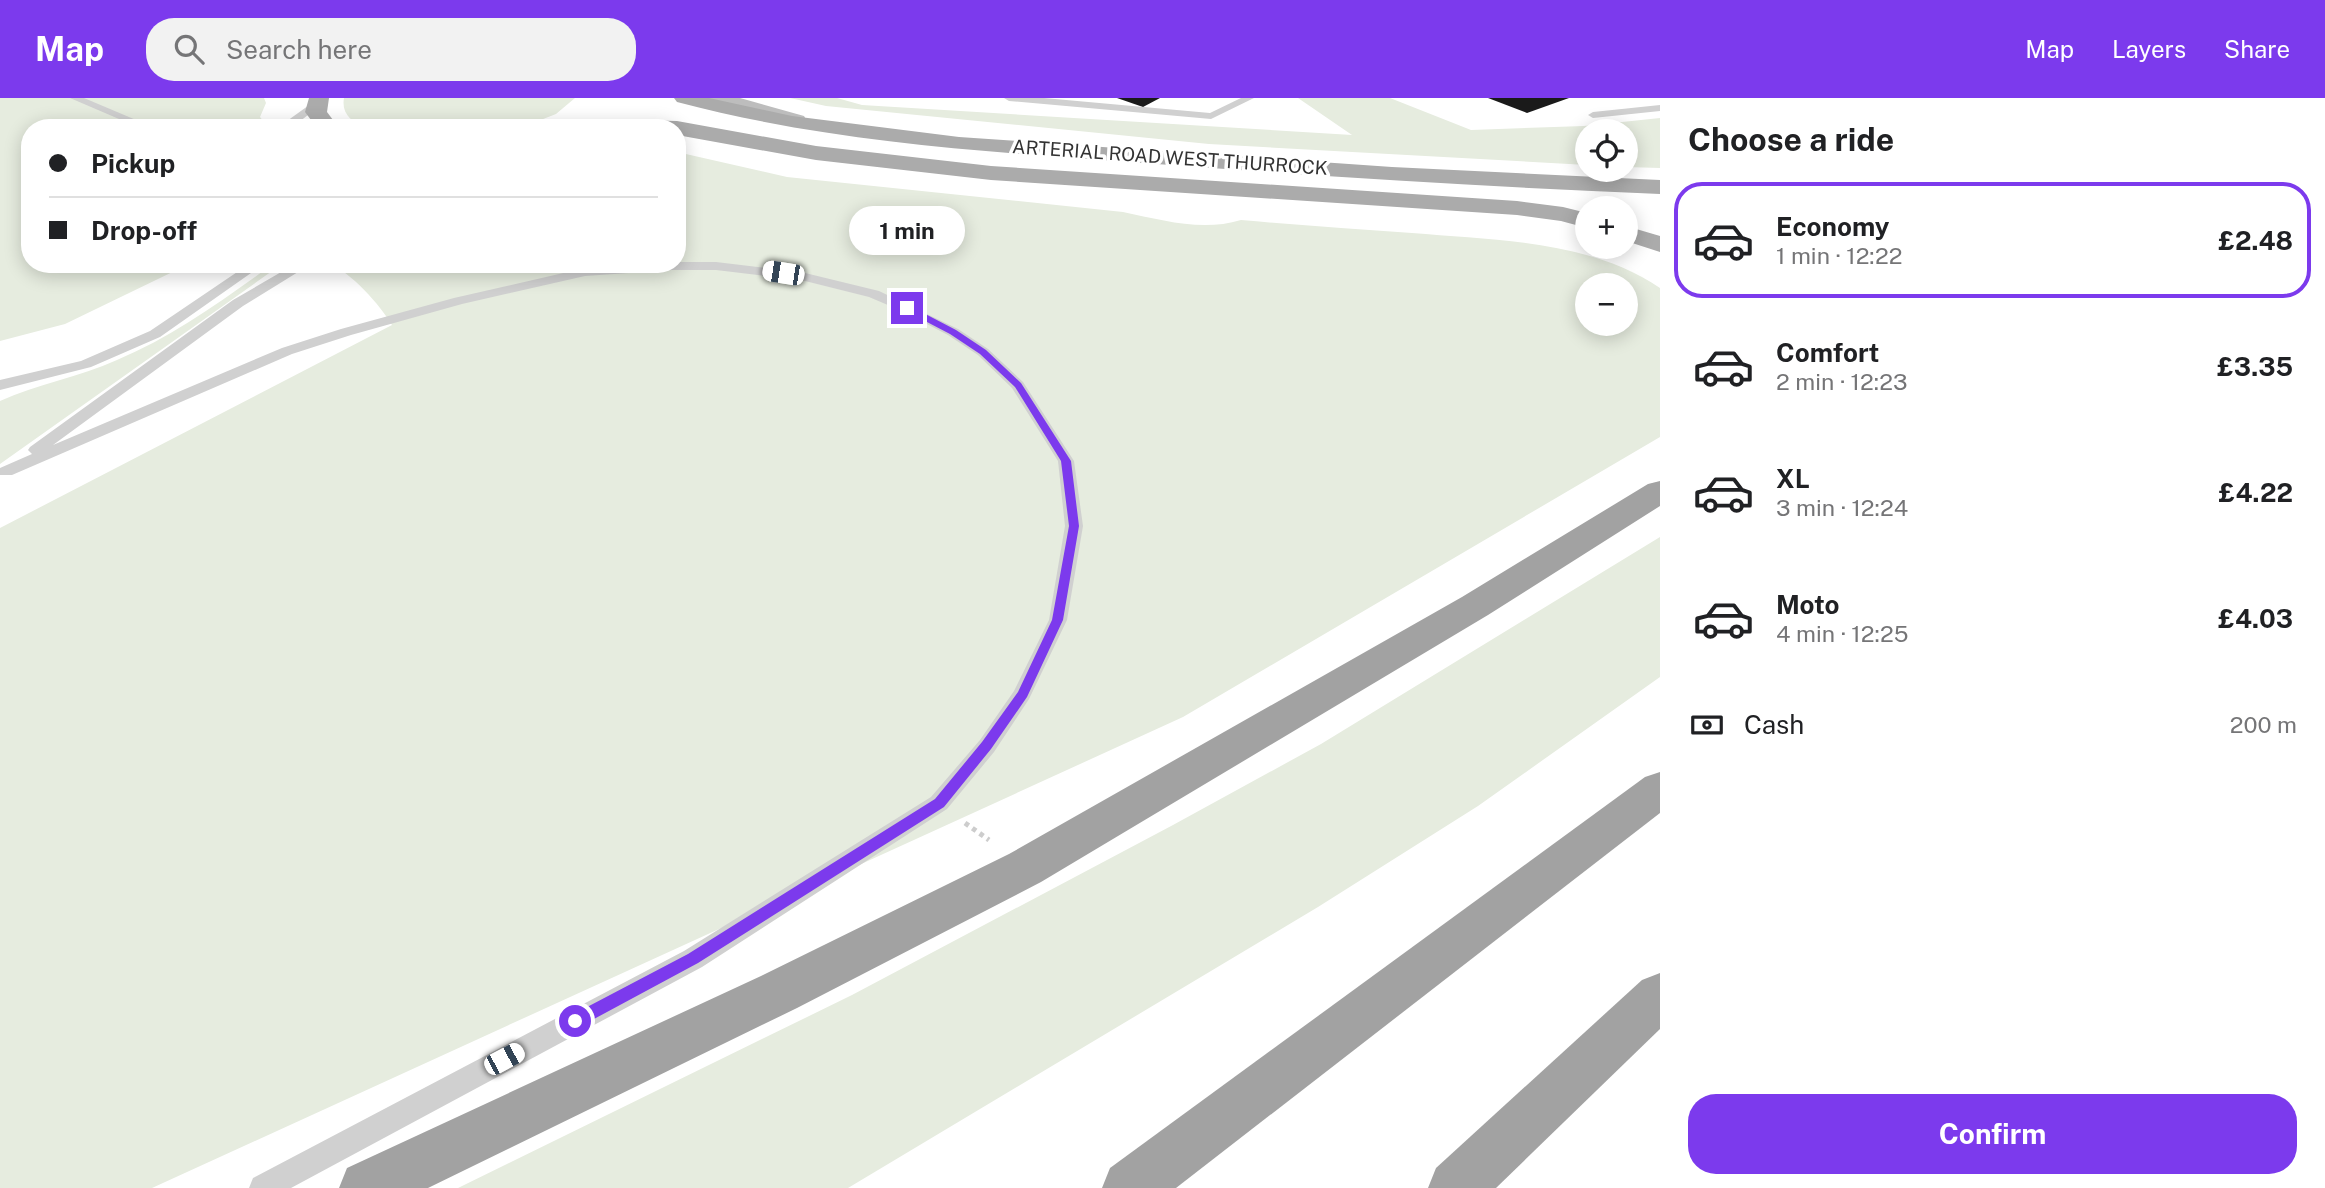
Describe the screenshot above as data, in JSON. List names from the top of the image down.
{
  "streets": {
    "main road": ["ARTERIAL ROAD WEST THURROCK"]
  },
  "page": {
    "header": "Map",
    "search": "Search here",
    "nav": ["Map", "Layers", "Share"],
    "heading": "Choose a ride",
    "map_buttons": ["+", "−"],
    "banner": ["Pickup", "Drop-off"],
    "list": [
      {
        "name": "Economy",
        "note": "1 min · 12:22",
        "value": "£2.48"
      },
      {
        "name": "Comfort",
        "note": "2 min · 12:23",
        "value": "£3.35"
      },
      {
        "name": "XL",
        "note": "3 min · 12:24",
        "value": "£4.22"
      },
      {
        "name": "Moto",
        "note": "4 min · 12:25",
        "value": "£4.03"
      }
    ],
    "bubble": "1 min",
    "pay": ["Cash", "200 m"],
    "buttons": "Confirm"
  }
}
